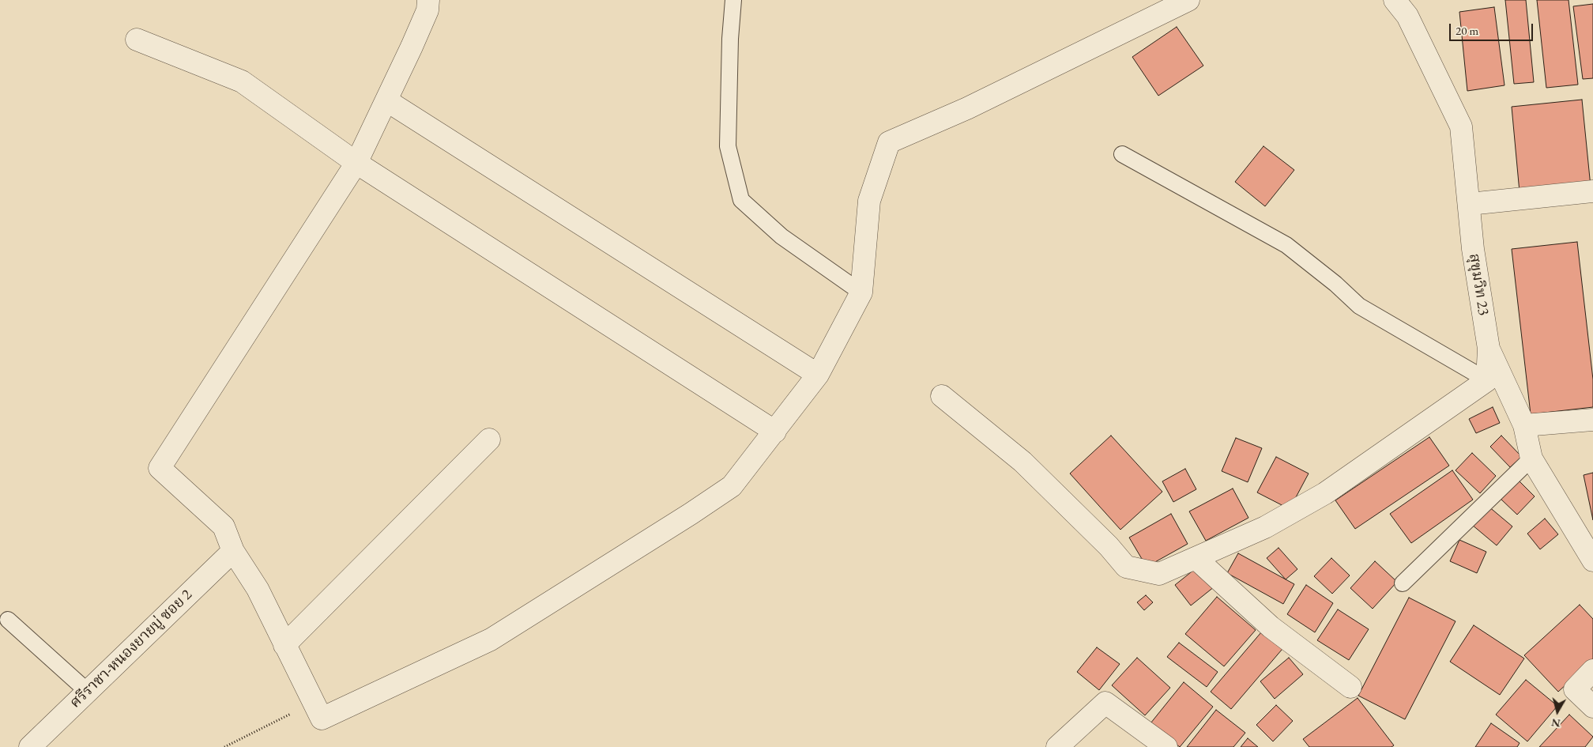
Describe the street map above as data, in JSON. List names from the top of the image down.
{
  "streets": {
    "street": ["สุขุมวิท 23", "ศรีราชา-หนองยายบู่ ซอย 2"]
  },
  "scale_bar": "20 m",
  "north": "bottom"
}
